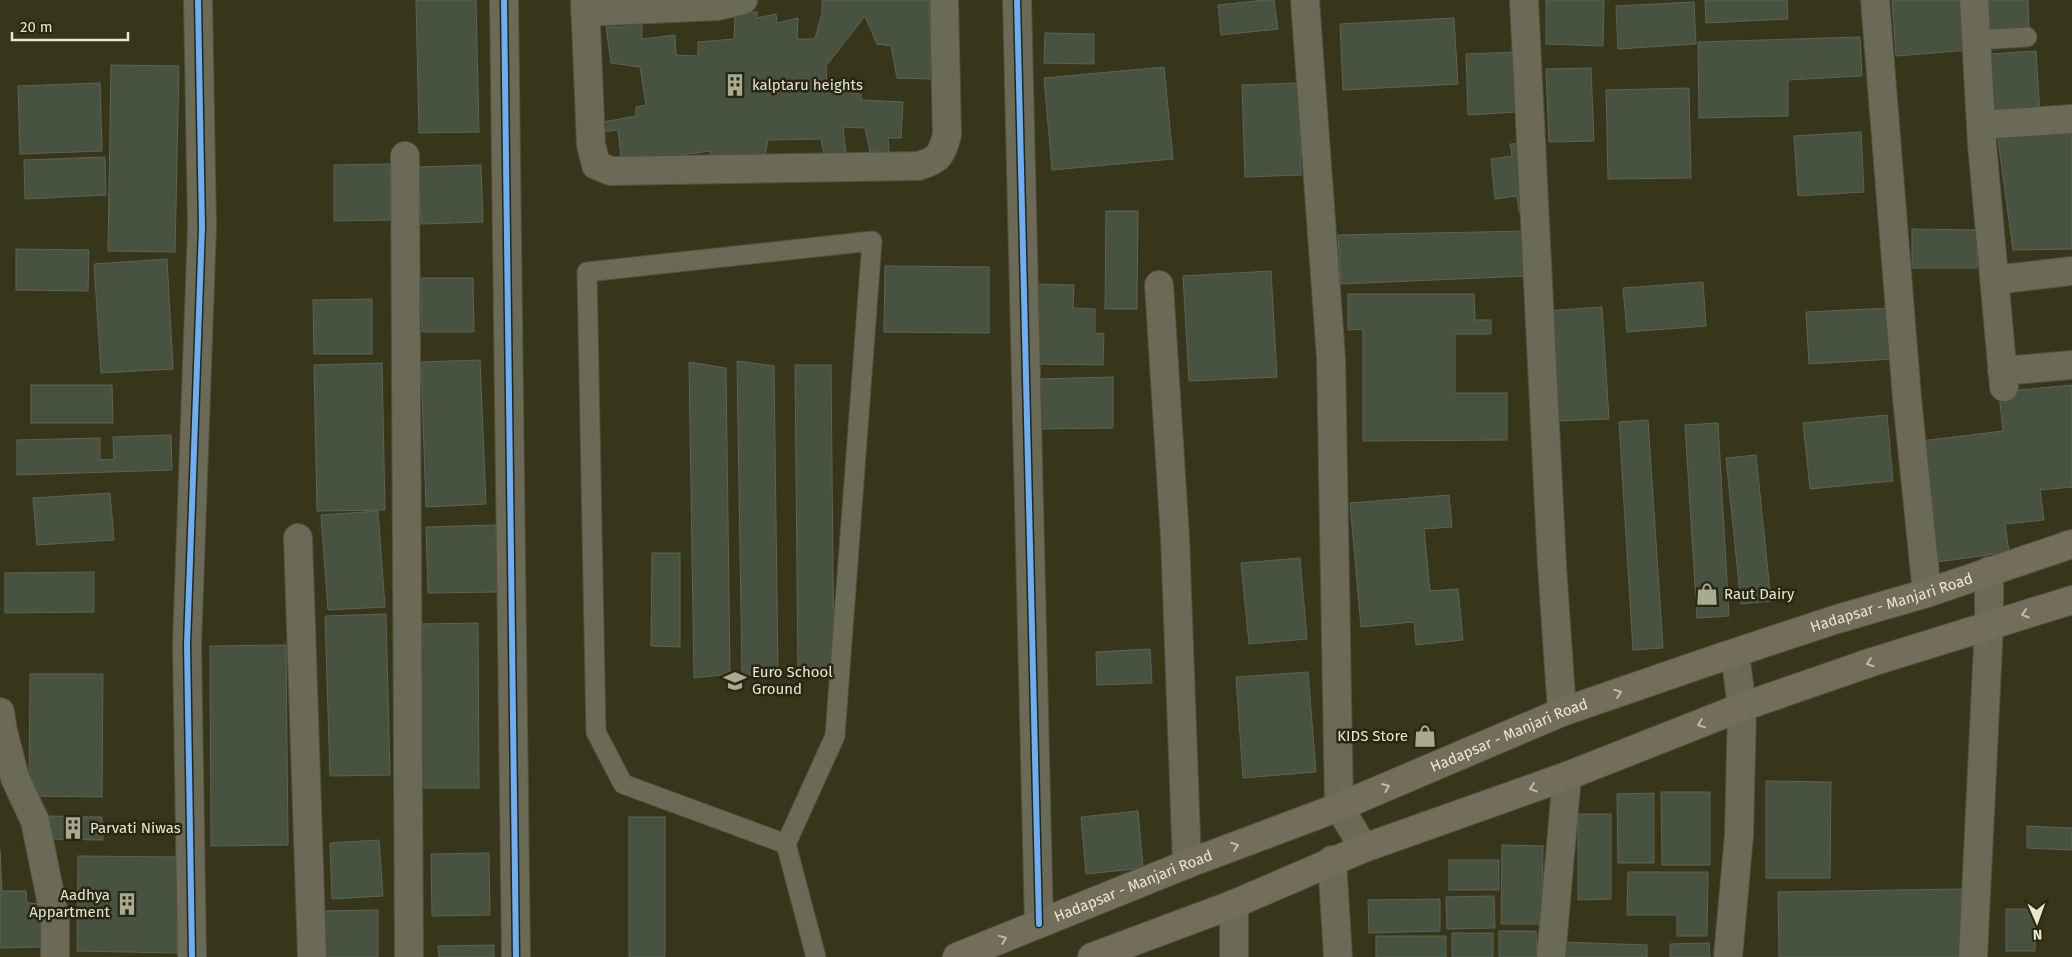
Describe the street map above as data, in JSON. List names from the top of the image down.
{
  "streets": {
    "main road": ["Hadapsar - Manjari Road"]
  },
  "places": {
    "building": ["kalptaru heights", "Parvati Niwas", "Aadhya Appartment"],
    "shop": ["Raut Dairy", "KIDS Store"],
    "school or university": ["Euro School Ground"]
  },
  "scale_bar": "20 m",
  "north": "bottom"
}
